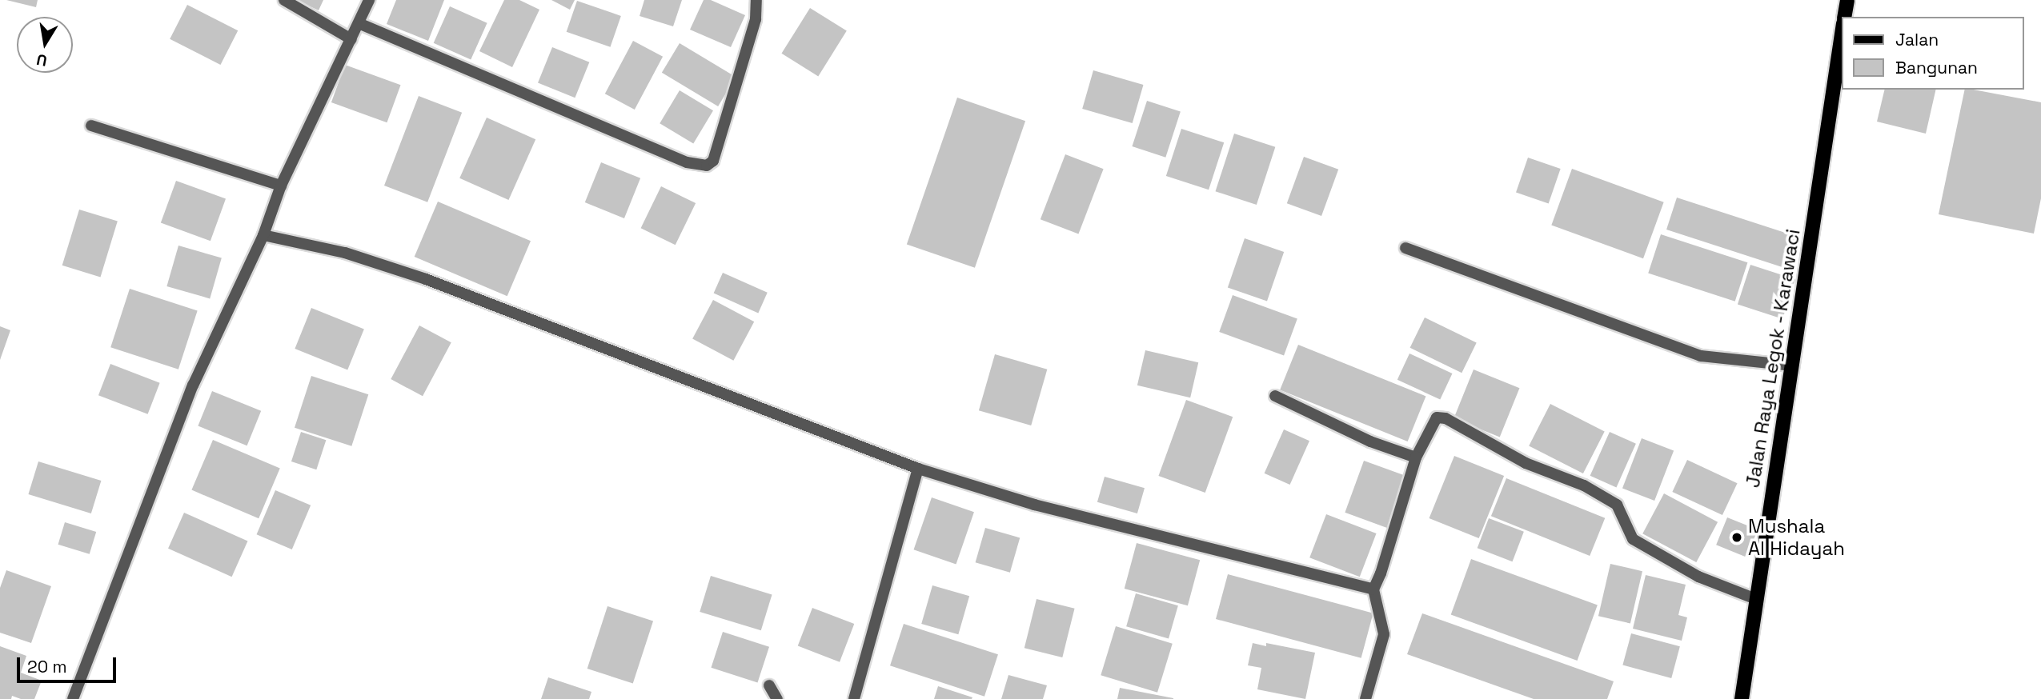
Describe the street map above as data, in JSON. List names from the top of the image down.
{
  "streets": {
    "main road": ["Jalan Raya Legok - Karawaci"]
  },
  "places": ["Mushala Al Hidayah"],
  "legend": ["Jalan", "Bangunan"],
  "scale_bar": "20 m",
  "north": "bottom"
}
